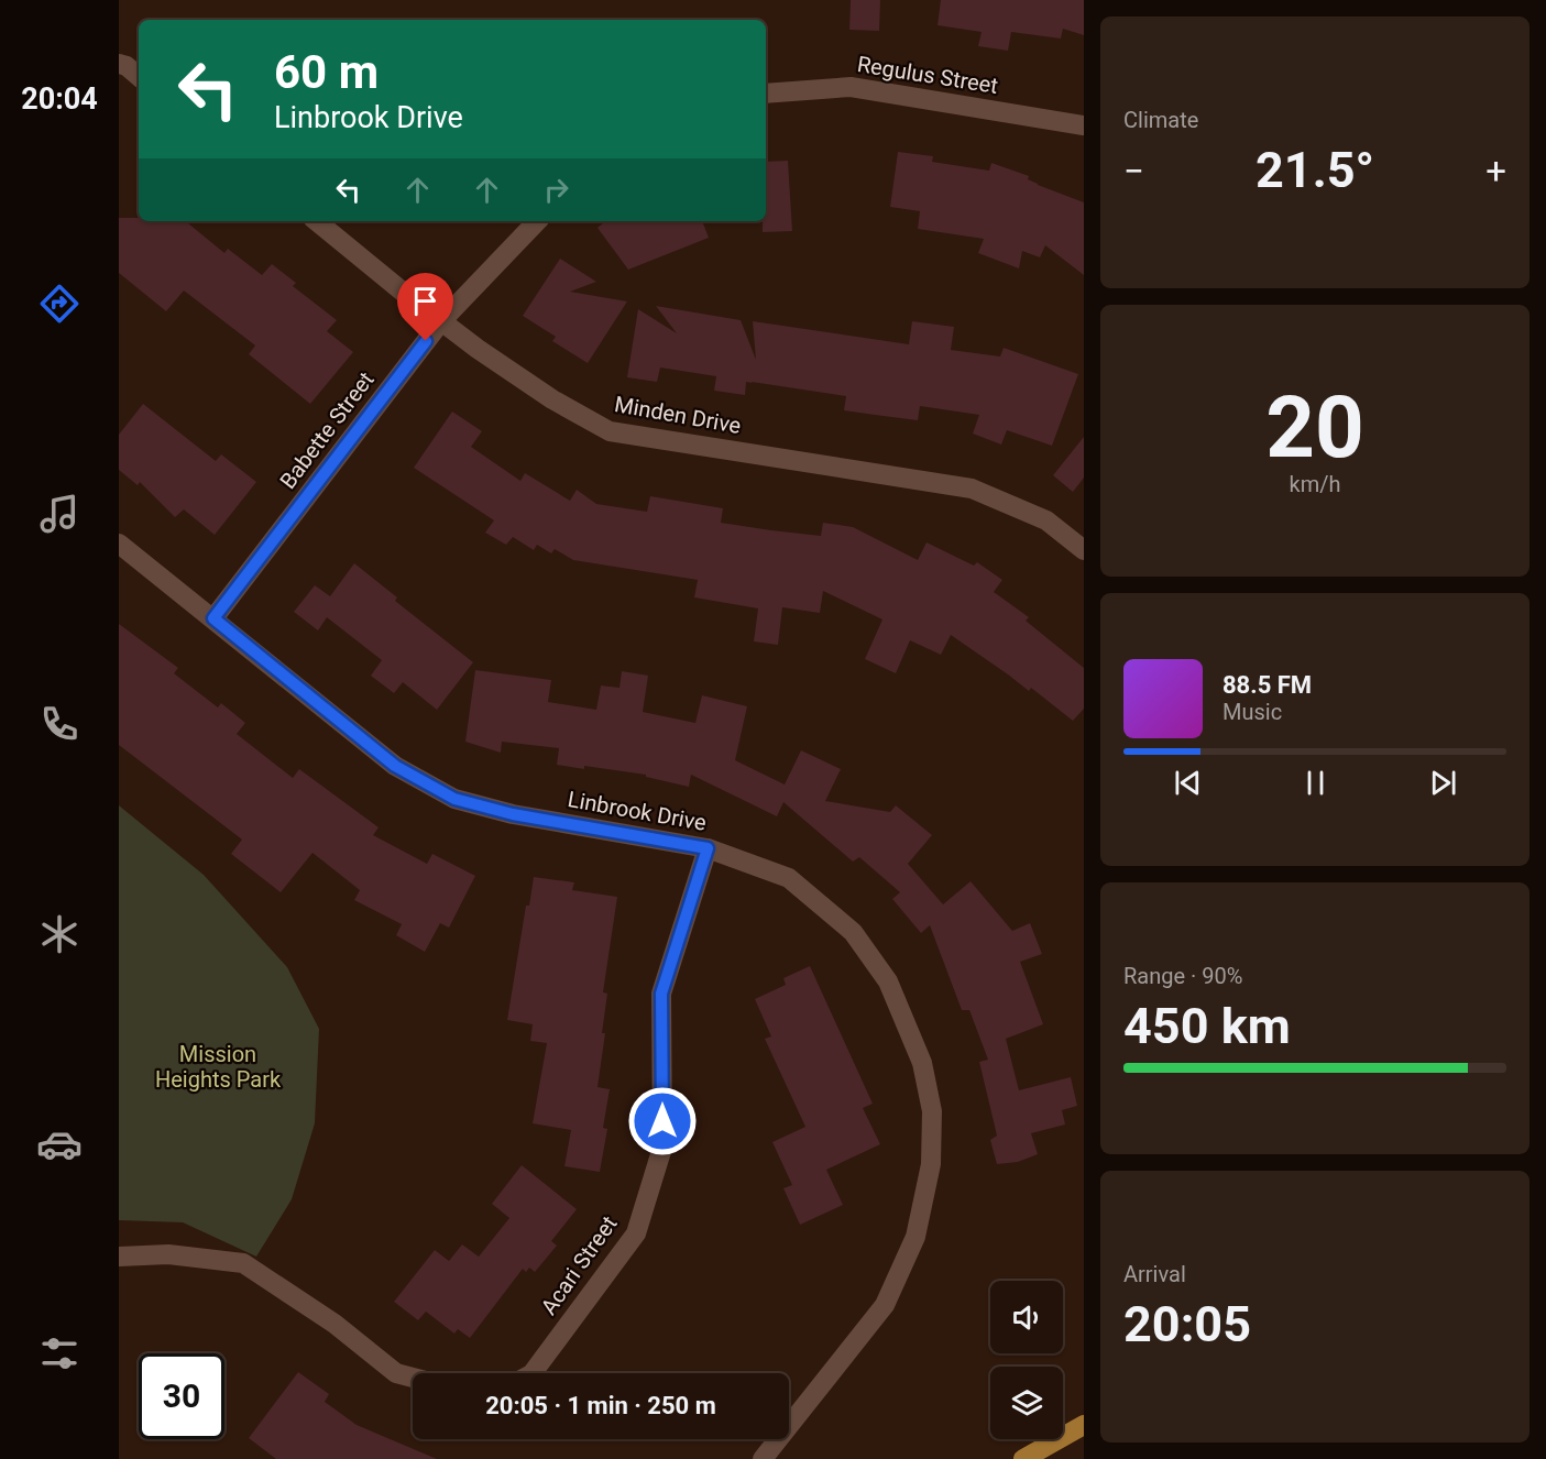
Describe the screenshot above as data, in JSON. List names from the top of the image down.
{
  "streets": {
    "street": [
      "Regulus Street",
      "Minden Drive",
      "Babette Street",
      "Linbrook Drive",
      "Acari Street"
    ]
  },
  "crossings": [
    ["Minden Drive", "Babette Street"],
    ["Babette Street", "Linbrook Drive"],
    ["Linbrook Drive", "Acari Street"]
  ],
  "parks": ["Mission Heights Park"],
  "page": {
    "tabs": "20:04",
    "tile": [
      "Climate",
      ["20", "km/h"],
      ["Range · 90%", "450 km"],
      ["Arrival", "20:05"]
    ],
    "turn": ["60 m", "Linbrook Drive"],
    "heat": ["−", "21.5°", "+"],
    "song": ["88.5 FM", "Music"],
    "limit": "30",
    "trip": "20:05 · 1 min · 250 m"
  }
}
